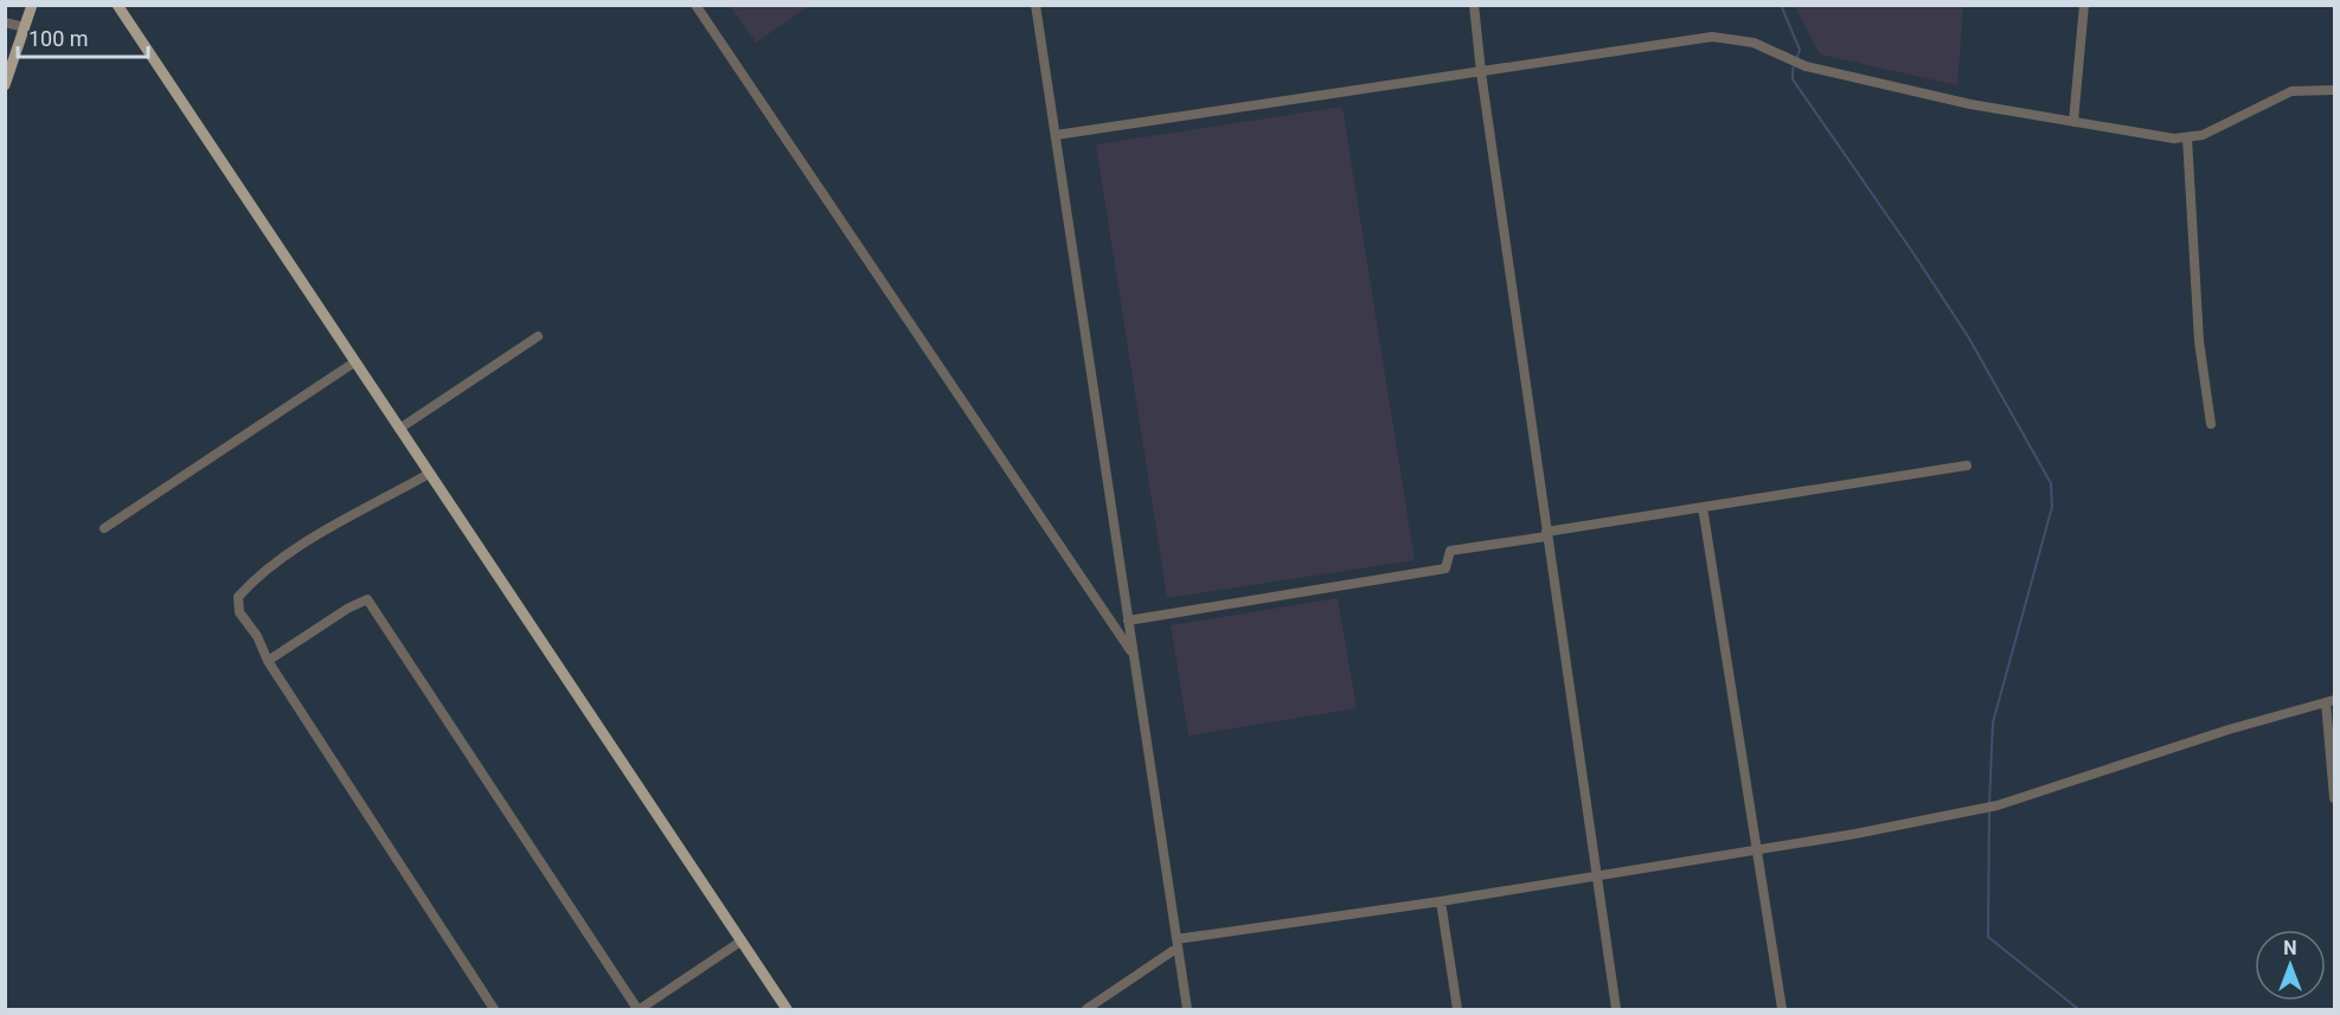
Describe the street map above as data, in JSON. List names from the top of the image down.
{
  "scale_bar": "100 m",
  "north": "top"
}
